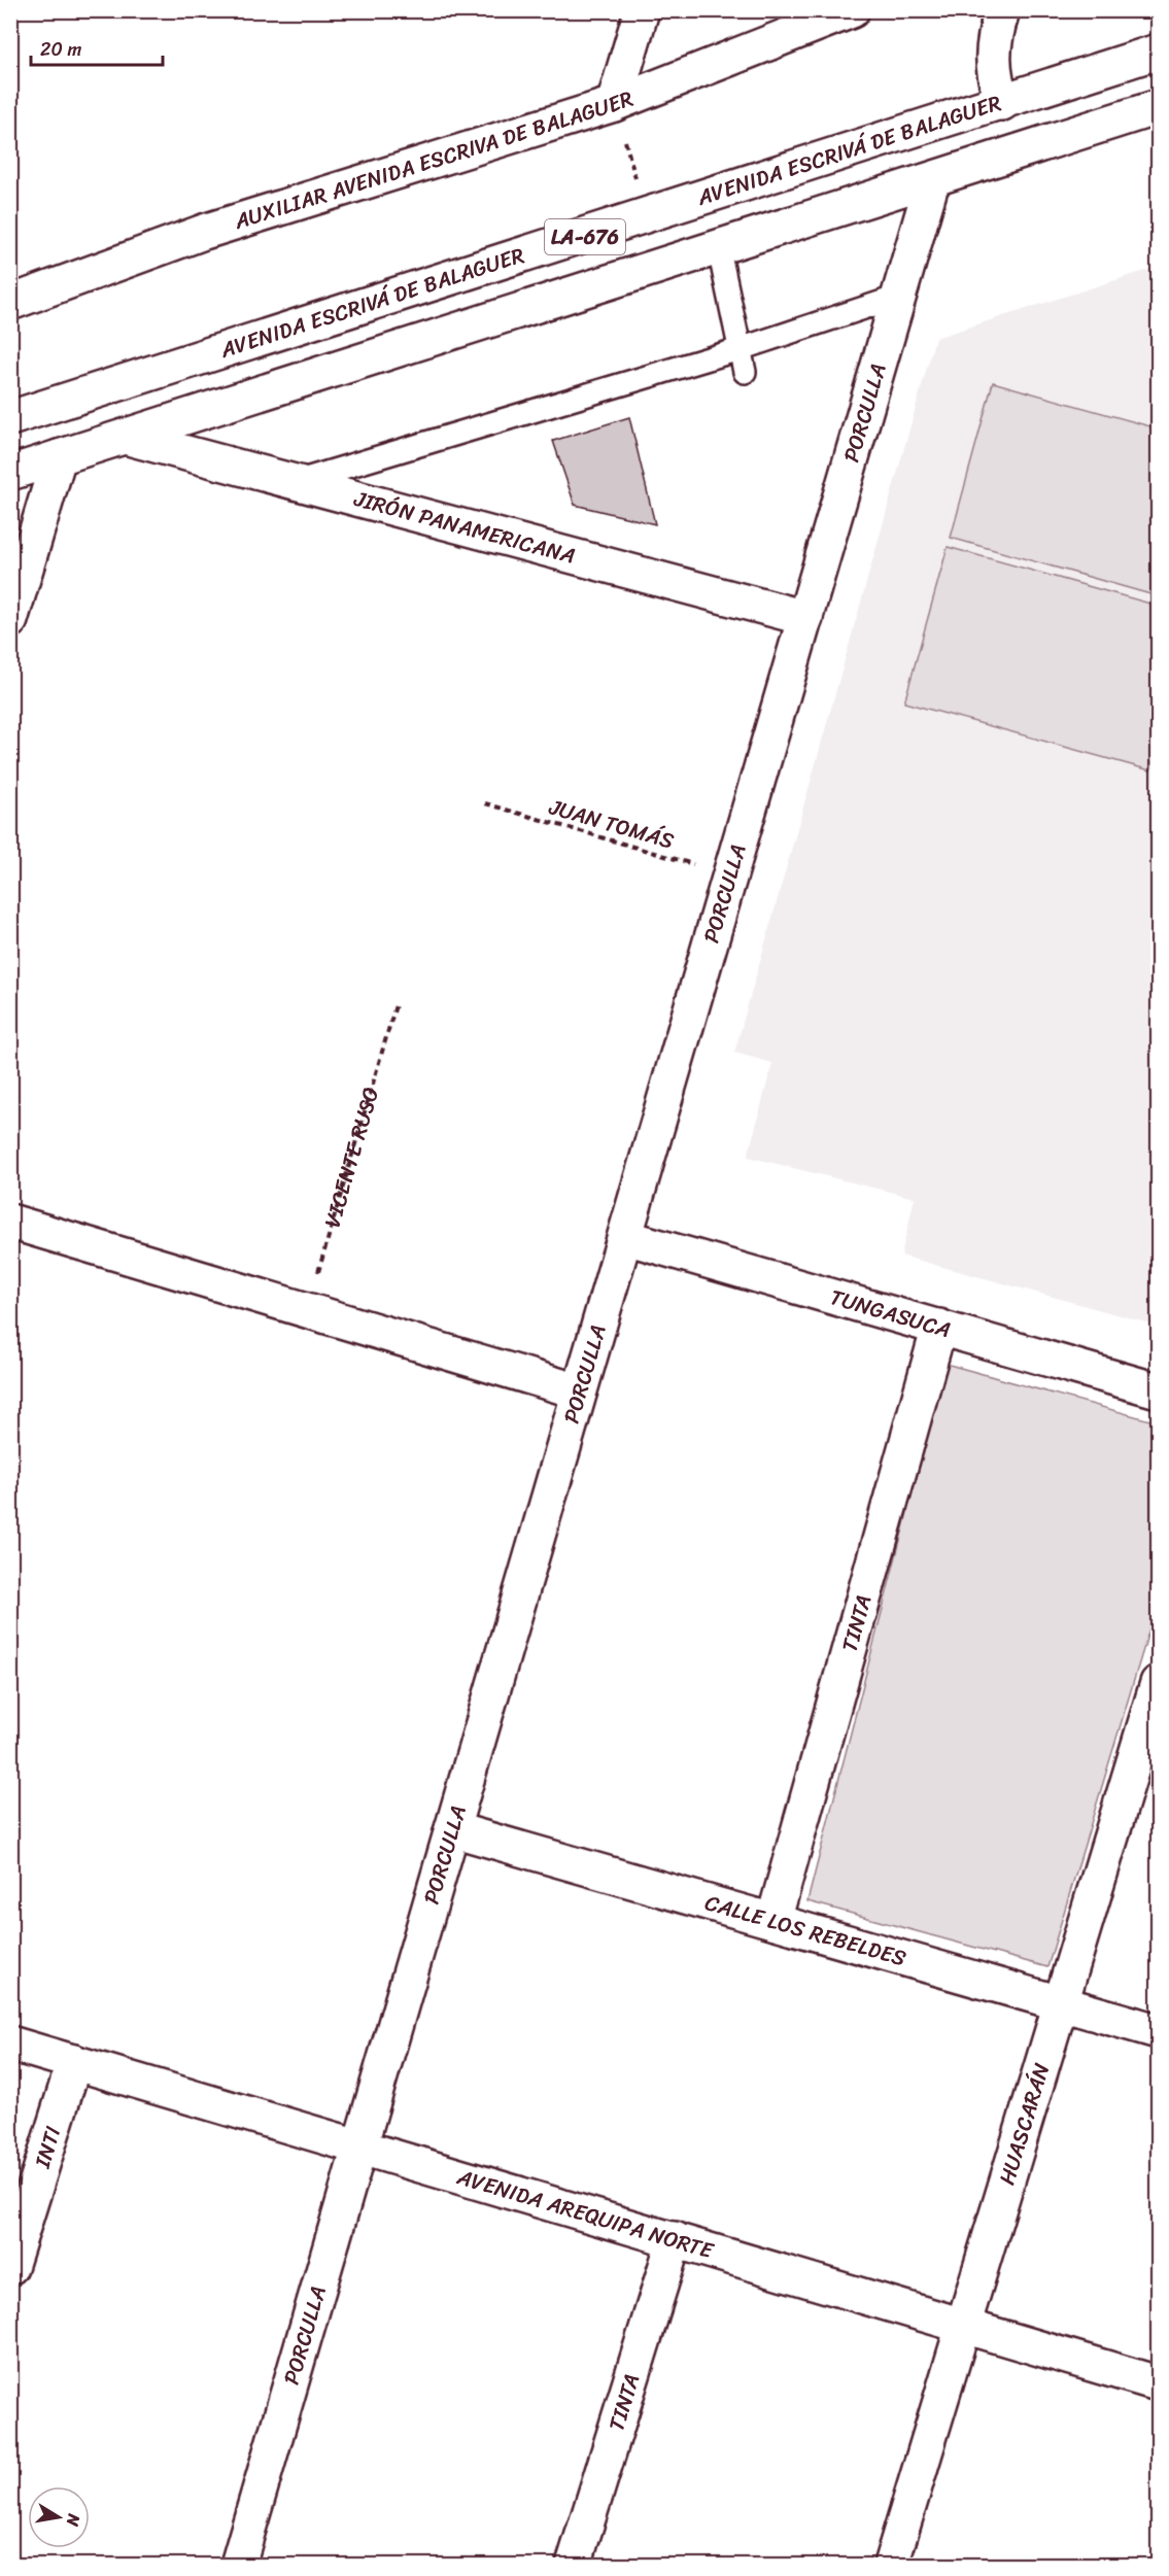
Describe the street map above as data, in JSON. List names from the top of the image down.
{
  "streets": {
    "street": [
      "AVENIDA ESCRIVÁ DE BALAGUER",
      "AUXILIAR AVENIDA ESCRIVA DE BALAGUER",
      "LA-676",
      "PORCULLA",
      "JIRÓN PANAMERICANA",
      "TUNGASUCA",
      "TINTA",
      "CALLE LOS REBELDES",
      "HUASCARÁN",
      "INTI",
      "AVENIDA AREQUIPA NORTE"
    ],
    "path": ["JUAN TOMÁS", "VICENTE RUSO"]
  },
  "crossings": [
    ["LA-676", "PORCULLA"],
    ["LA-676", "JIRÓN PANAMERICANA"],
    ["PORCULLA", "JIRÓN PANAMERICANA"],
    ["PORCULLA", "JUAN TOMÁS"],
    ["PORCULLA", "TUNGASUCA"],
    ["PORCULLA", "CALLE LOS REBELDES"],
    ["PORCULLA", "AVENIDA AREQUIPA NORTE"],
    ["TUNGASUCA", "TINTA"],
    ["TINTA", "CALLE LOS REBELDES"],
    ["TINTA", "AVENIDA AREQUIPA NORTE"],
    ["CALLE LOS REBELDES", "HUASCARÁN"],
    ["HUASCARÁN", "AVENIDA AREQUIPA NORTE"],
    ["INTI", "AVENIDA AREQUIPA NORTE"]
  ],
  "scale_bar": "20 m",
  "north": "right"
}
